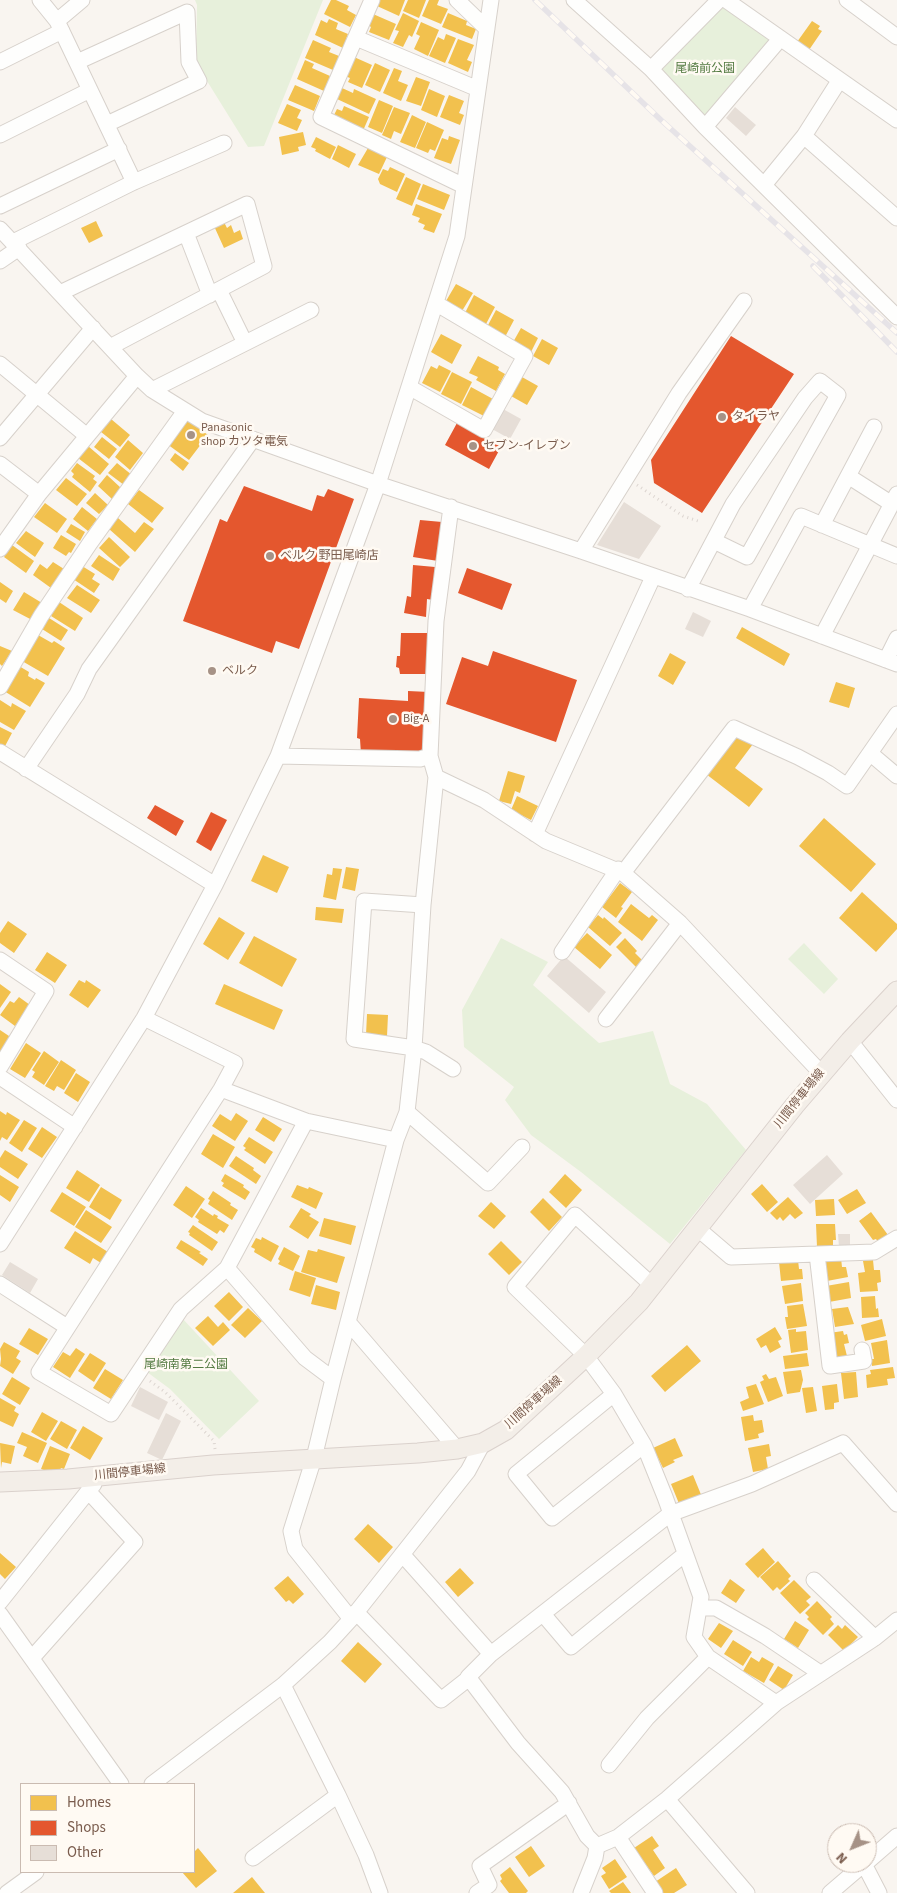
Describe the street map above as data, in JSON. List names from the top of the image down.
{
  "streets": {
    "main road": ["川間停車場線"]
  },
  "parks": ["尾崎前公園", "尾崎南第二公園"],
  "places": [
    "タイラヤ",
    "Panasonic shop カツタ電気",
    "セブン-イレブン",
    "ベルク 野田尾崎店",
    "ベルク",
    "Big-A"
  ],
  "legend": ["Homes", "Shops", "Other"],
  "north": "bottom left"
}
